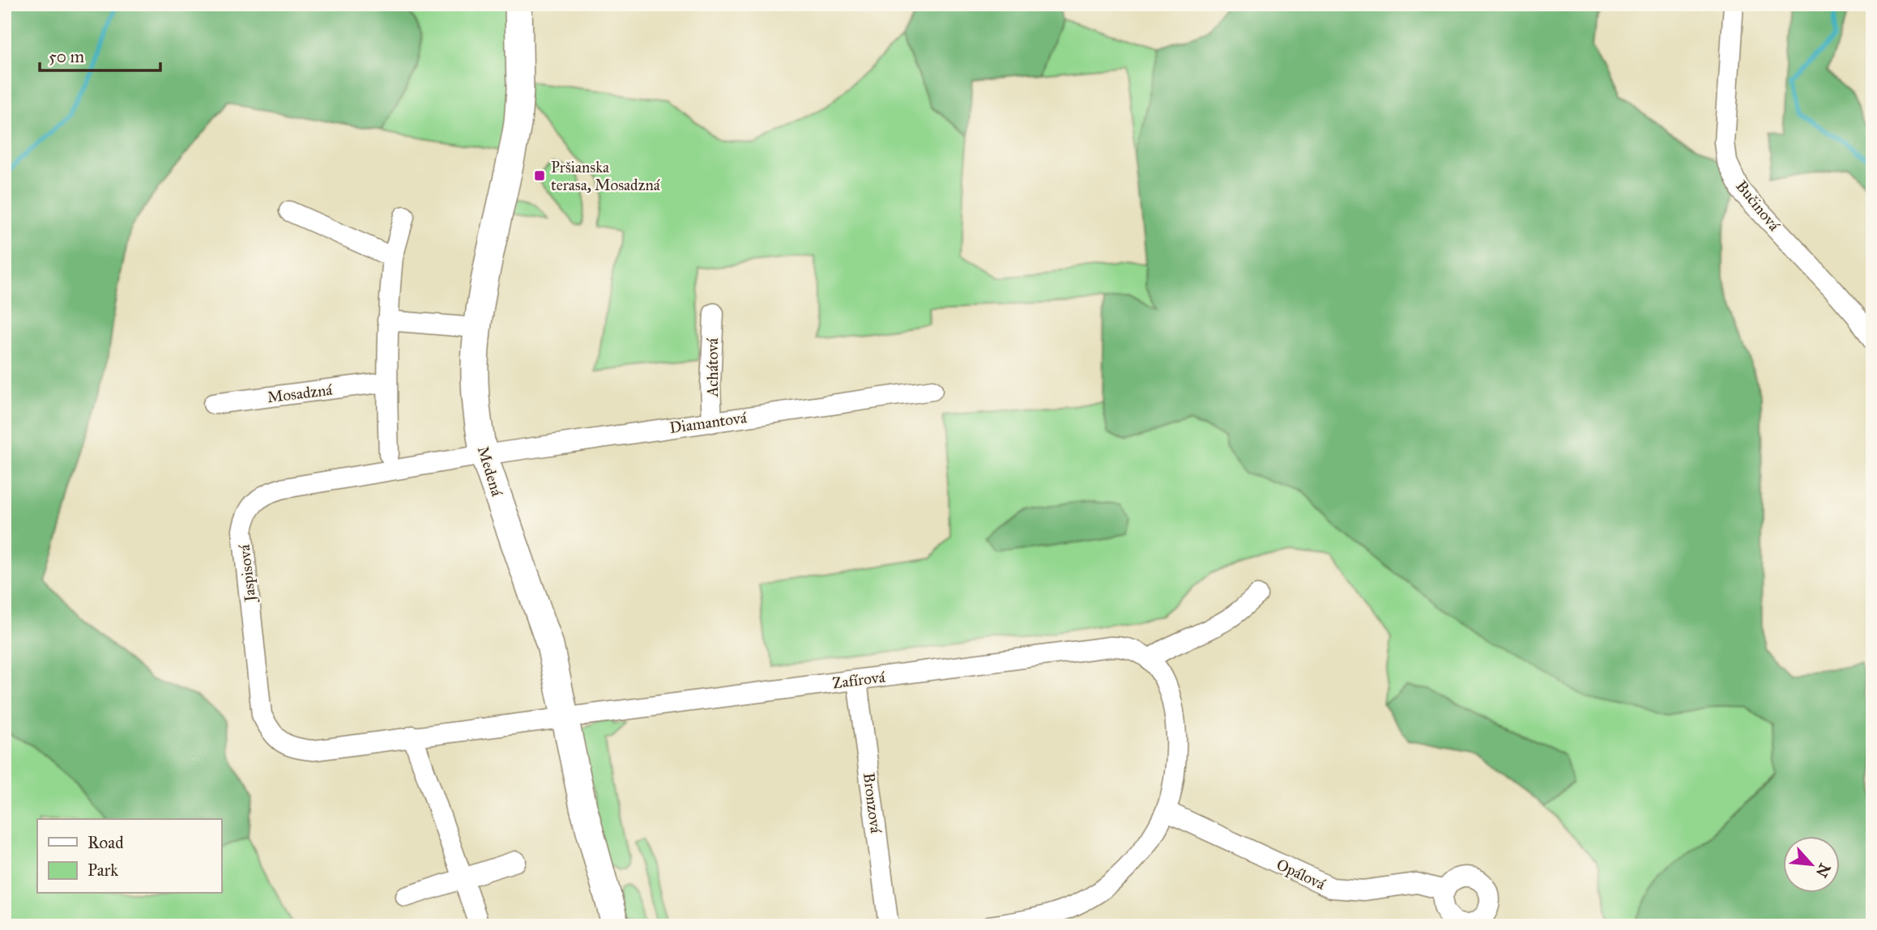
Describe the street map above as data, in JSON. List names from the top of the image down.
{
  "streets": {
    "street": [
      "Bučinová",
      "Achátová",
      "Mosadzná",
      "Diamantová",
      "Medená",
      "Jaspisová",
      "Zafírová",
      "Bronzová",
      "Opálová"
    ]
  },
  "crossings": [
    ["Achátová", "Diamantová"],
    ["Diamantová", "Medená"],
    ["Diamantová", "Jaspisová"],
    ["Medená", "Jaspisová"],
    ["Medená", "Zafírová"],
    ["Jaspisová", "Zafírová"],
    ["Zafírová", "Bronzová"],
    ["Zafírová", "Opálová"]
  ],
  "places": {
    "transit": ["Pršianska terasa, Mosadzná"]
  },
  "legend": ["Road", "Park"],
  "scale_bar": "50 m",
  "north": "bottom right"
}
